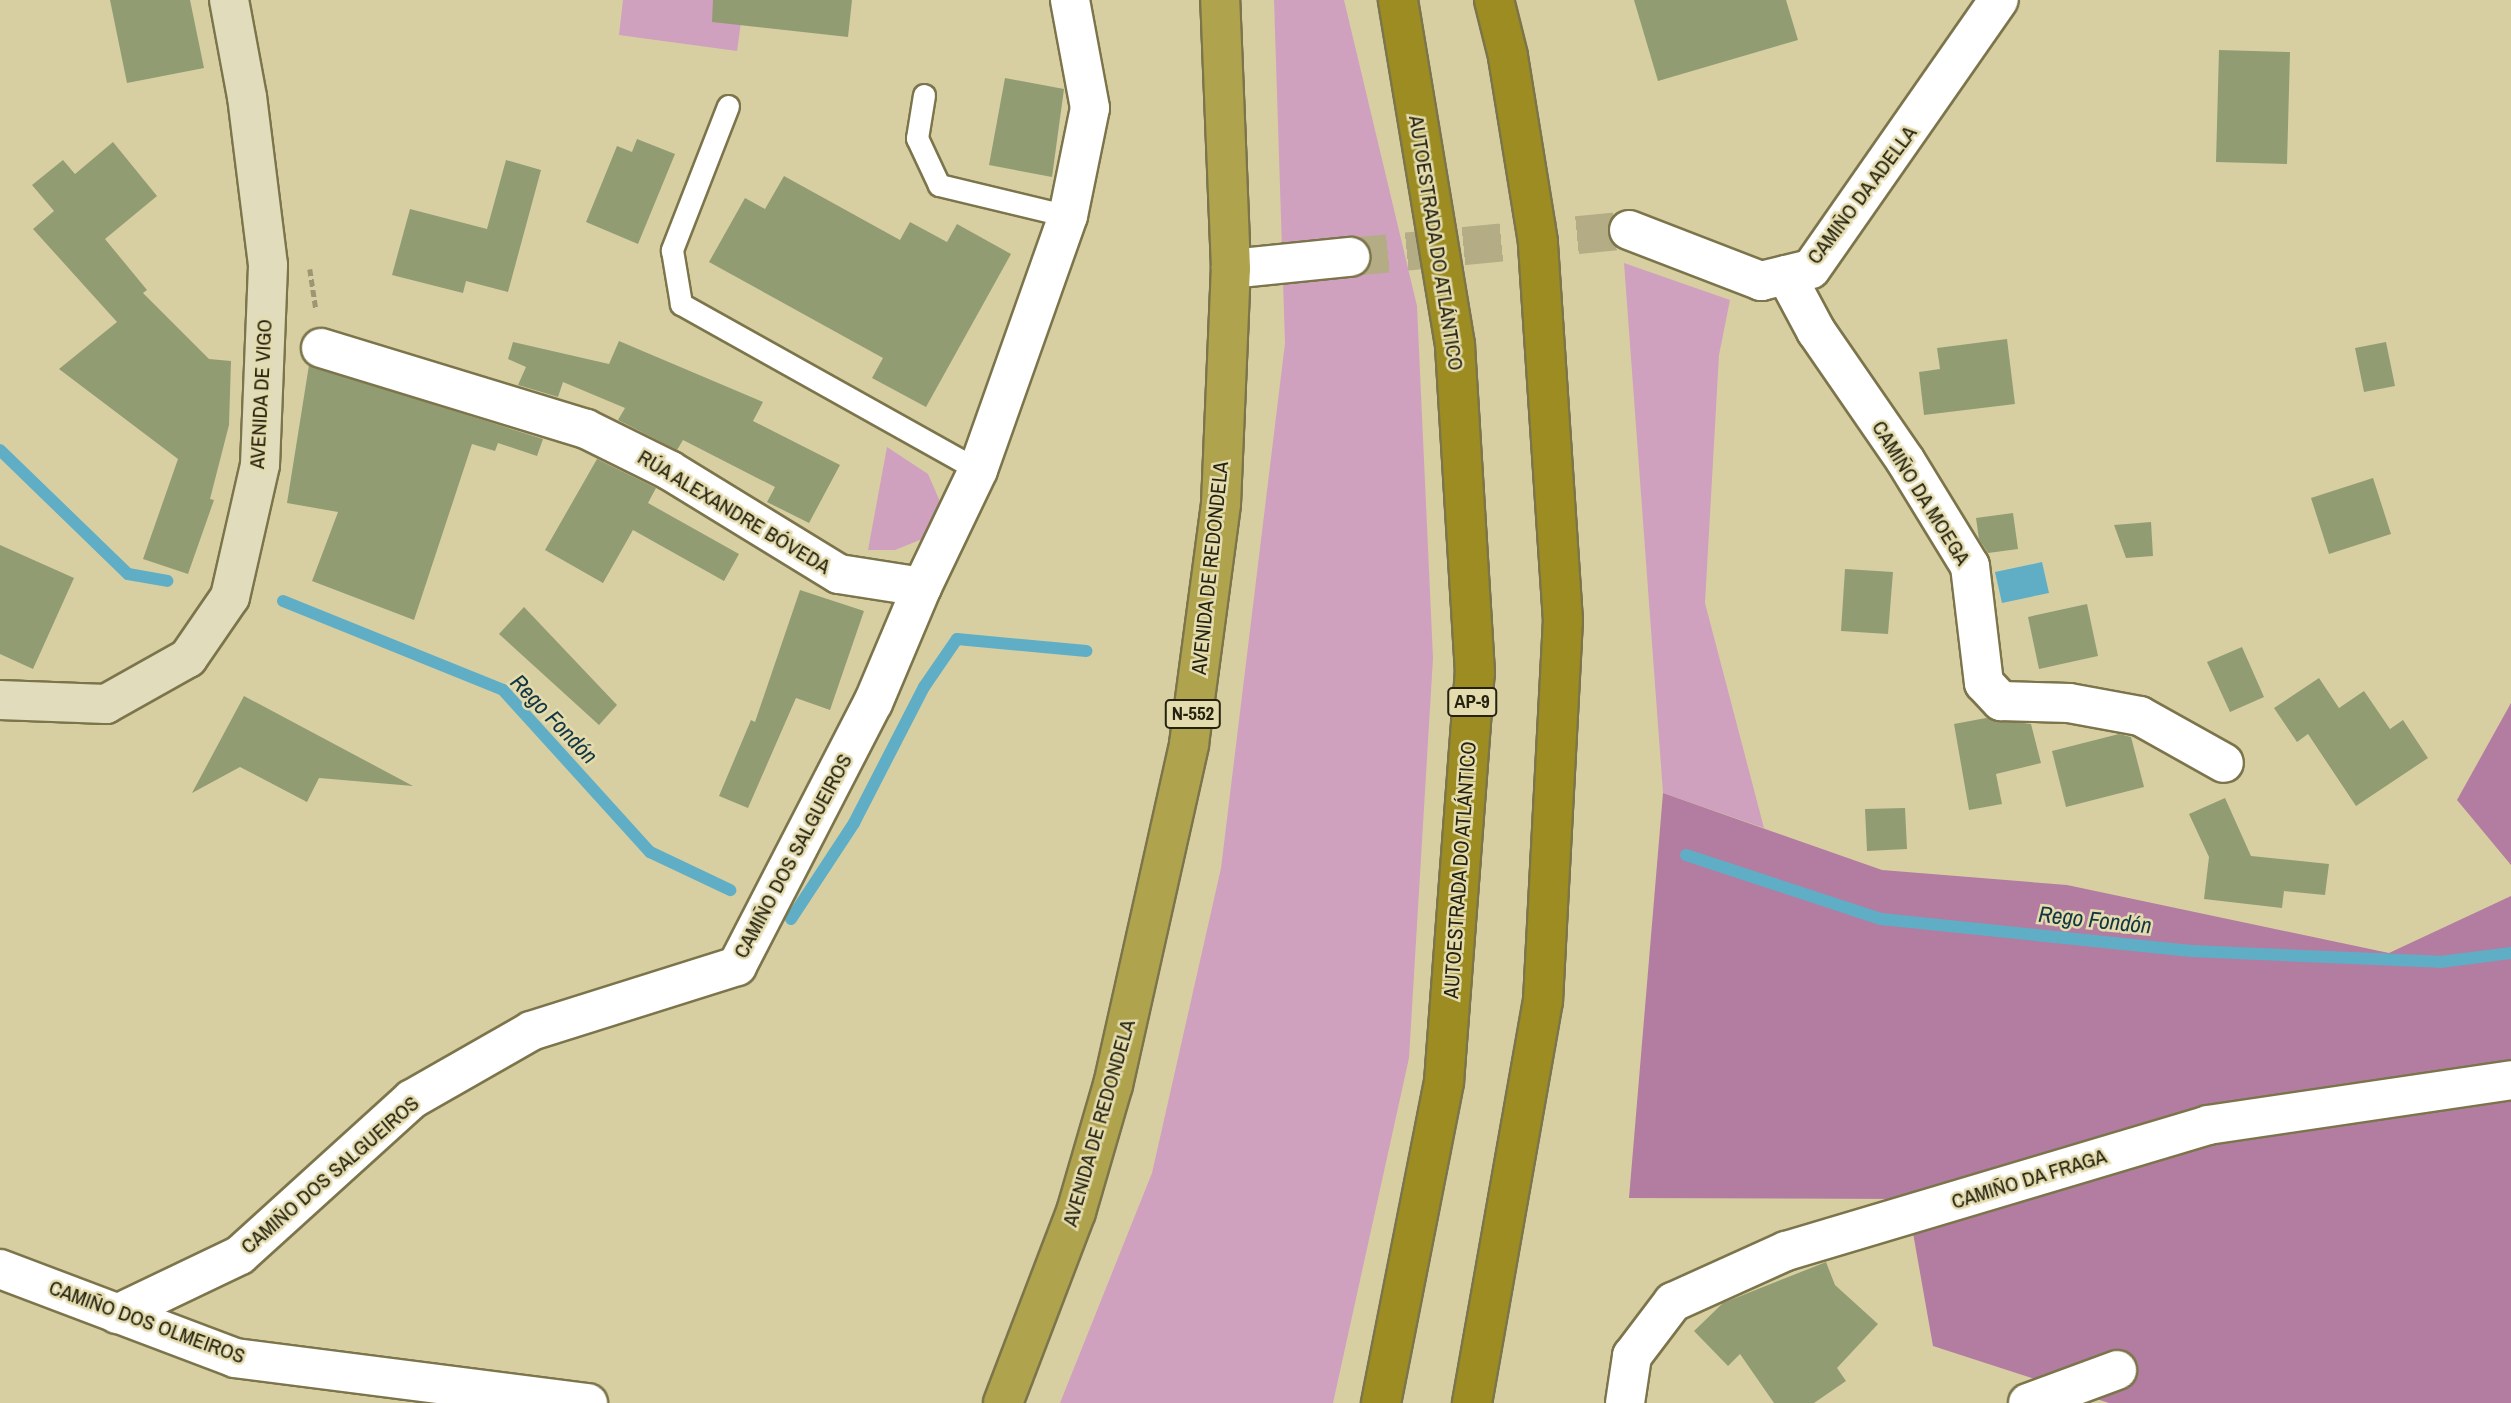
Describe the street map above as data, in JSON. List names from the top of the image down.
{
  "streets": {
    "highway": [
      "AUTOESTRADA DO ATLÁNTICO",
      "AVENIDA DE REDONDELA",
      "AP-9",
      "N-552"
    ],
    "main road": ["AVENIDA DE VIGO"],
    "street": [
      "CAMIÑO DA ADELLA",
      "CAMIÑO DA MOEGA",
      "RÚA ALEXANDRE BÓVEDA",
      "CAMIÑO DOS SALGUEIROS",
      "CAMIÑO DA FRAGA",
      "CAMIÑO DOS OLMEIROS"
    ]
  },
  "crossings": [
    ["CAMIÑO DA ADELLA", "CAMIÑO DA MOEGA"],
    ["RÚA ALEXANDRE BÓVEDA", "CAMIÑO DOS SALGUEIROS"],
    ["CAMIÑO DOS SALGUEIROS", "CAMIÑO DOS OLMEIROS"]
  ],
  "water": ["Rego Fondón"]
}
